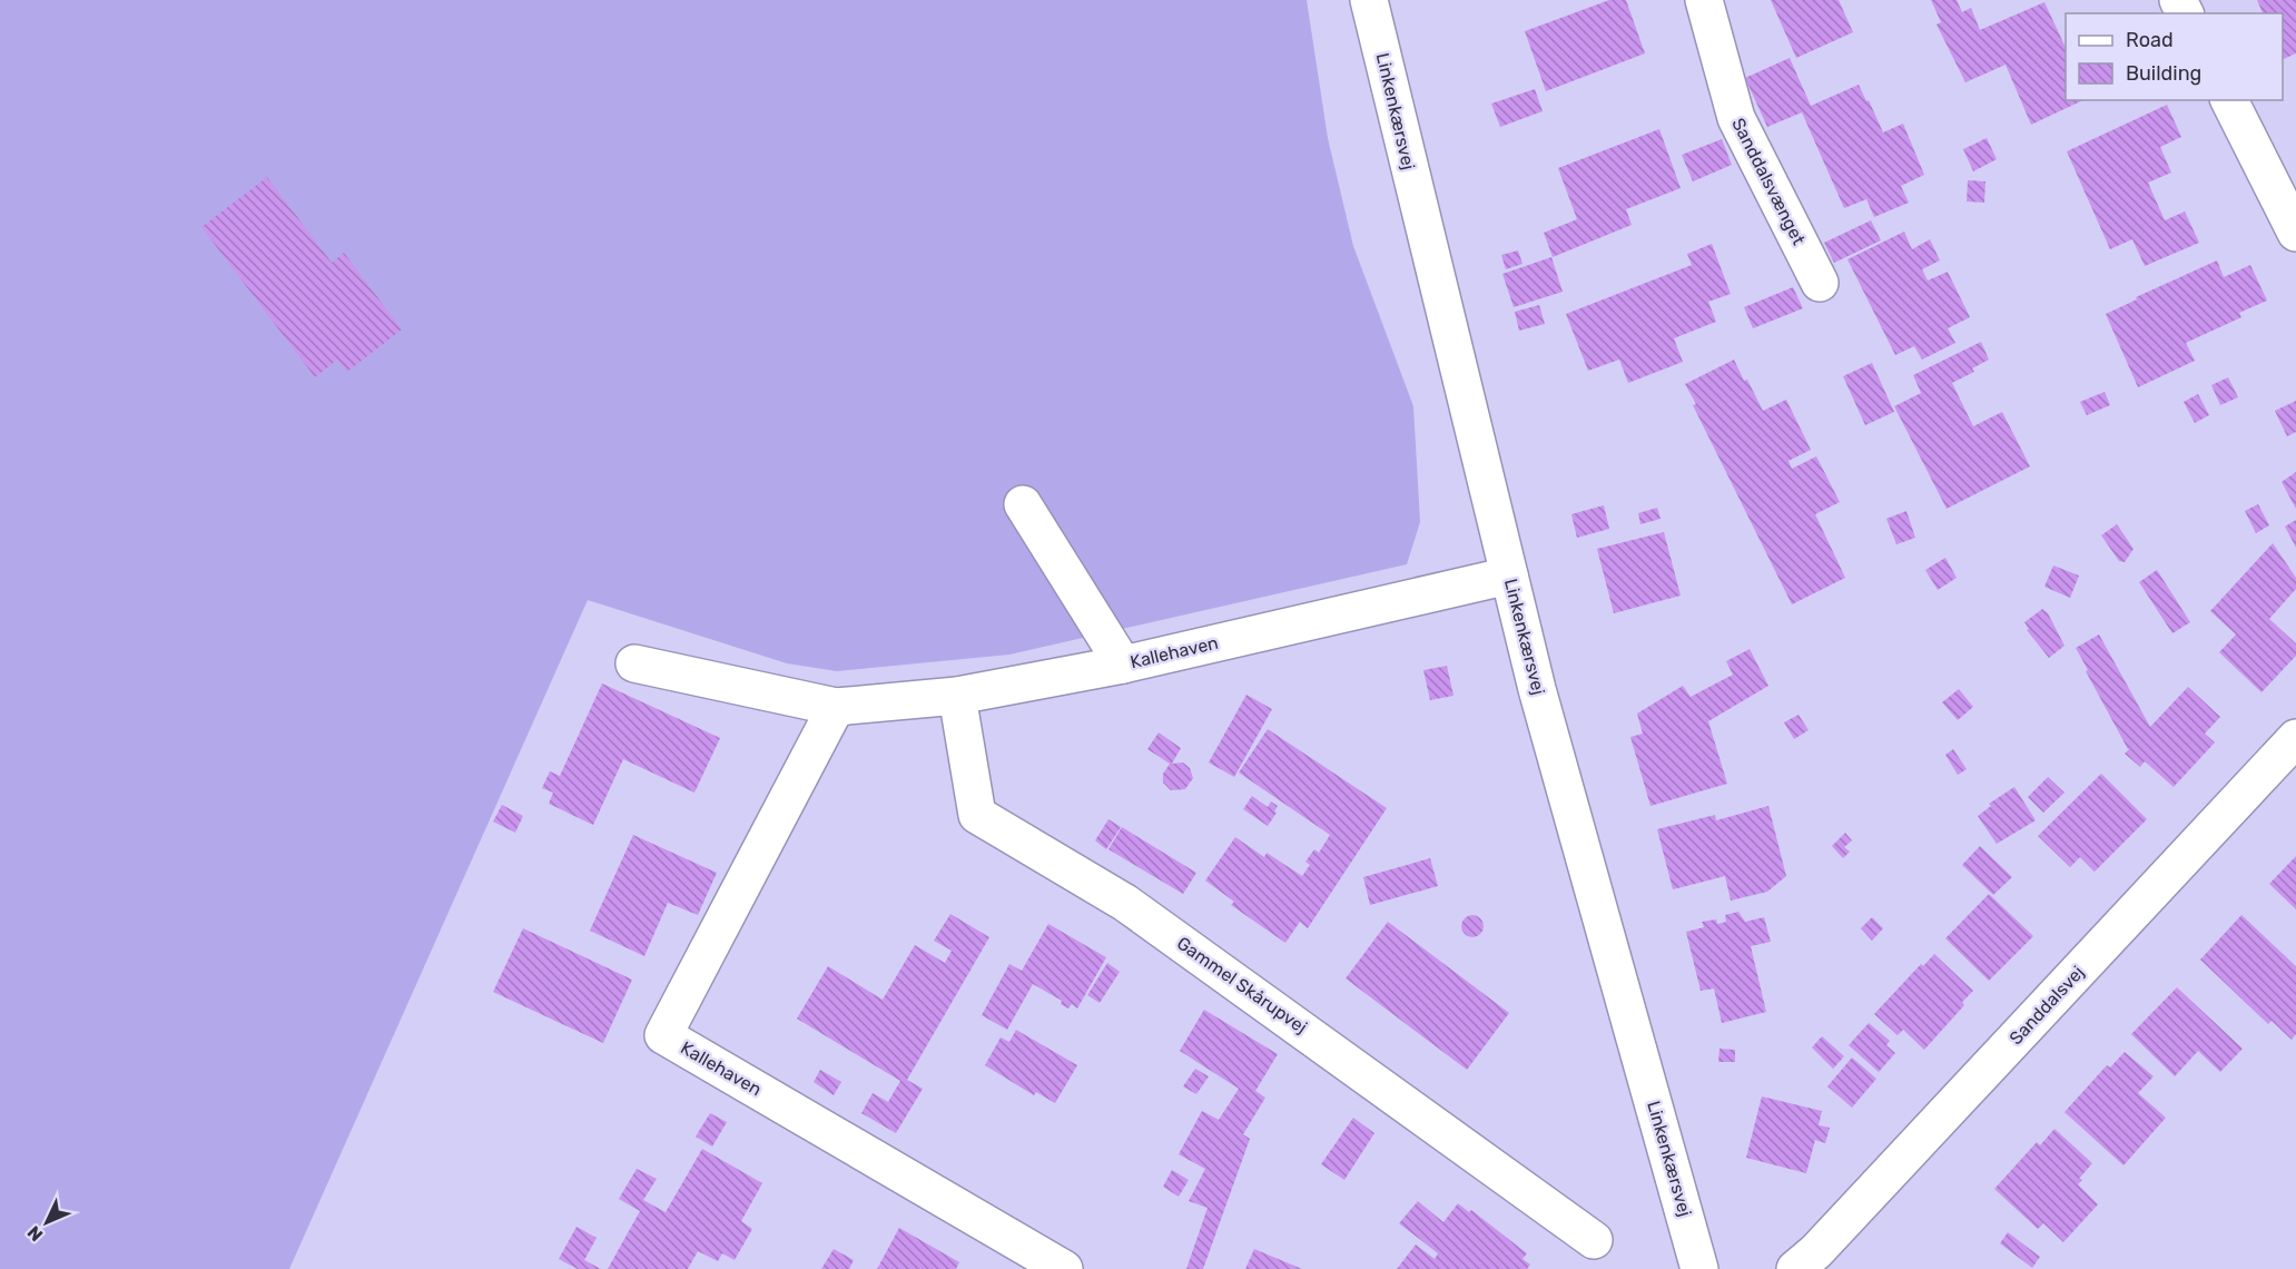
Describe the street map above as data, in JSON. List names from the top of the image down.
{
  "streets": {
    "street": [
      "Linkenkærsvej",
      "Sanddalsvænget",
      "Kallehaven",
      "Gammel Skårupvej",
      "Sanddalsvej"
    ]
  },
  "crossings": [
    ["Linkenkærsvej", "Kallehaven"],
    ["Kallehaven", "Gammel Skårupvej"]
  ],
  "legend": ["Road", "Building"],
  "north": "bottom left"
}
